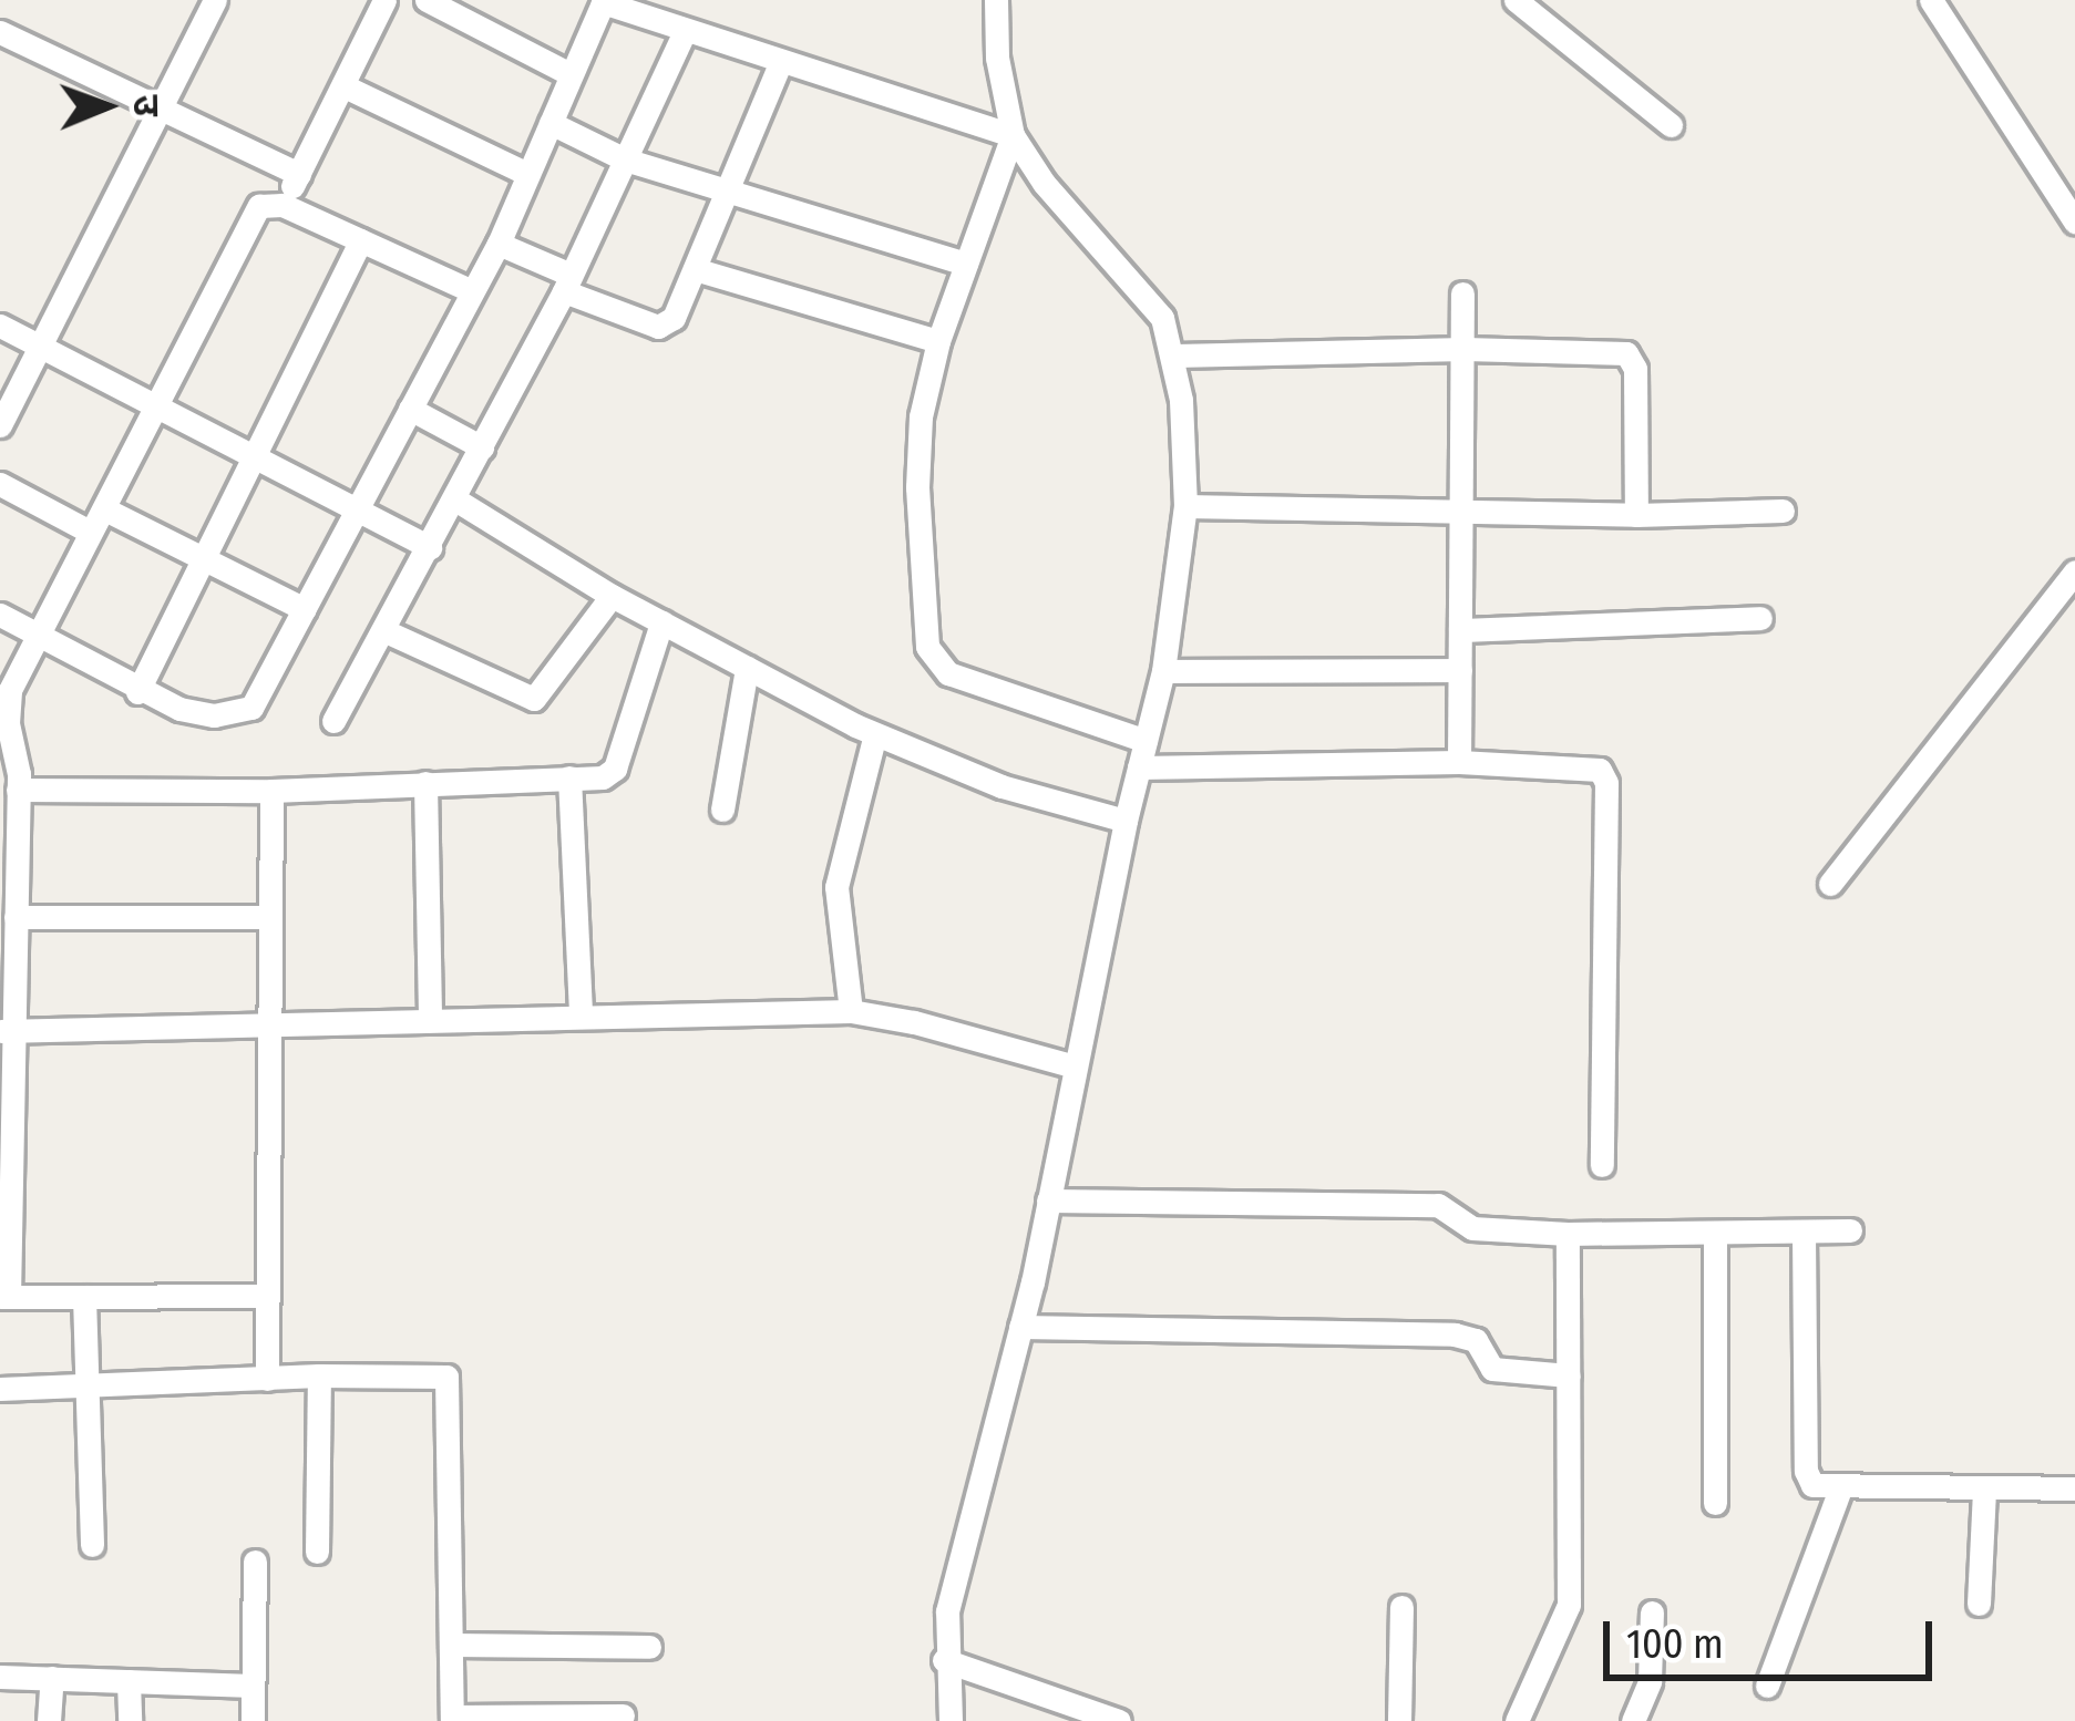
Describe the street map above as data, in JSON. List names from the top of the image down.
{
  "scale_bar": "100 m",
  "north": "right"
}
